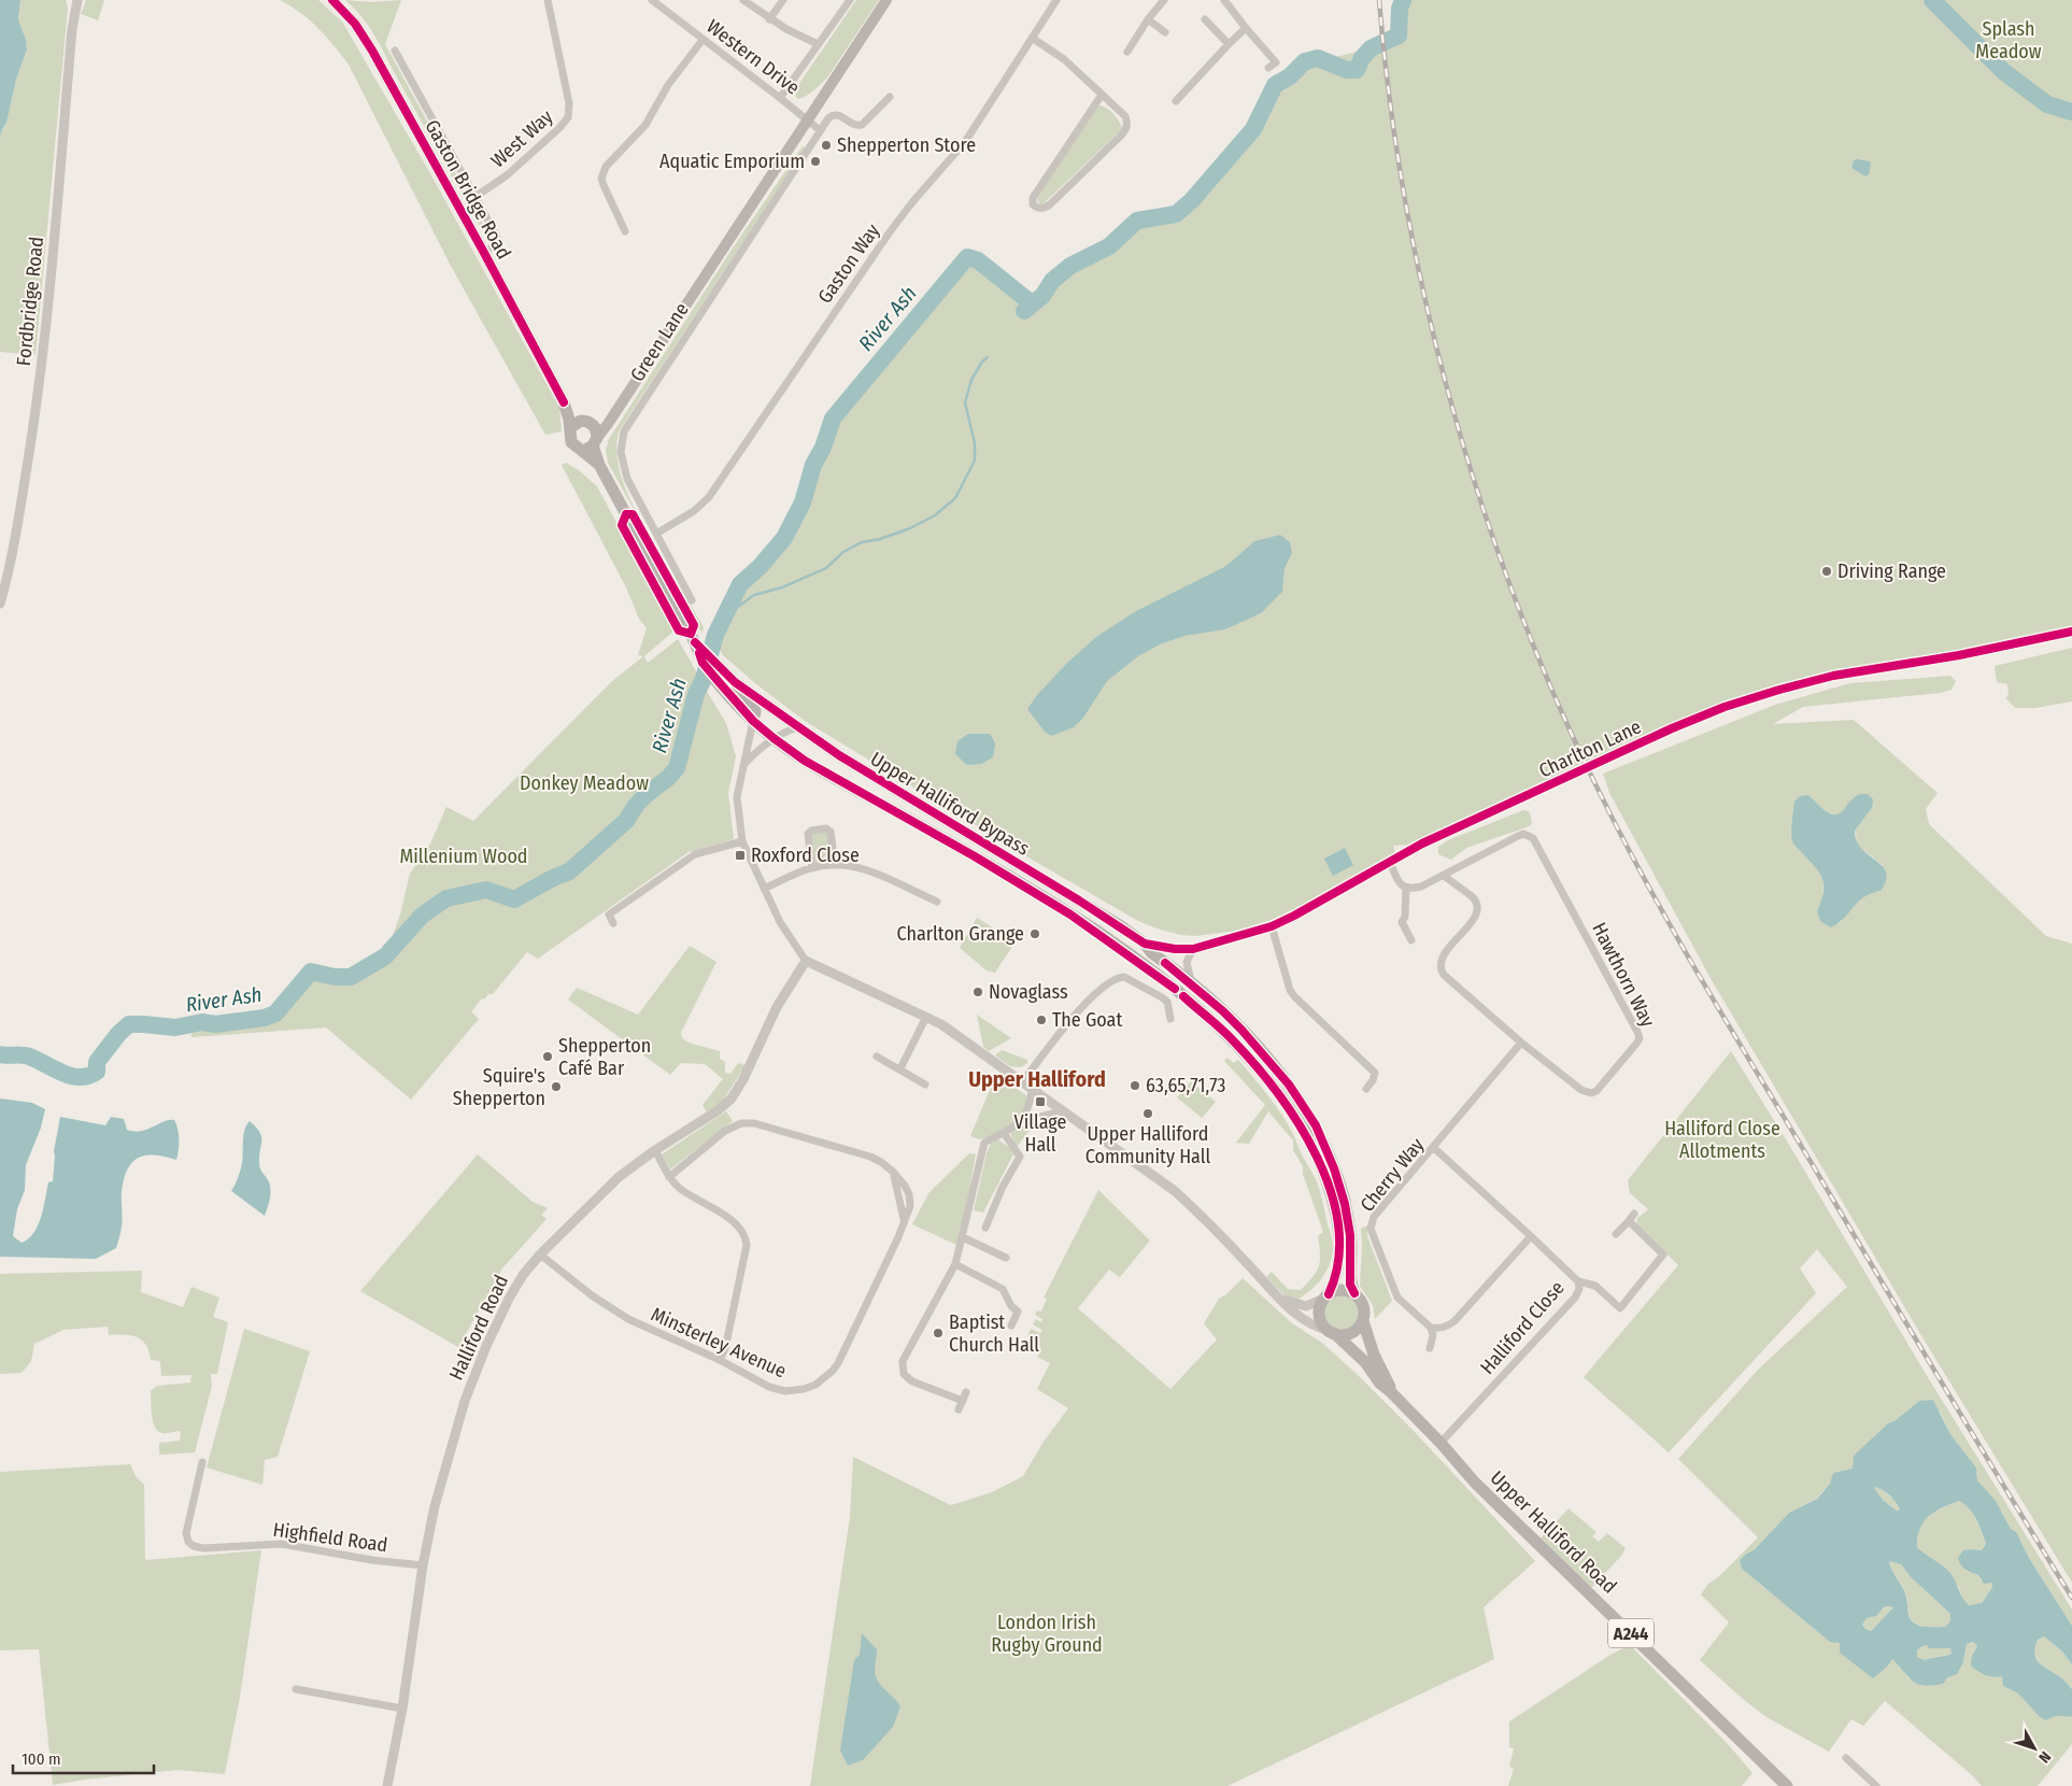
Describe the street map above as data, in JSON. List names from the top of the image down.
{
  "streets": {
    "main road": [
      "Gaston Bridge Road",
      "Green Lane",
      "Upper Halliford Bypass",
      "Upper Halliford Road",
      "A244"
    ],
    "street": [
      "Western Drive",
      "West Way",
      "Gaston Way",
      "Fordbridge Road",
      "Charlton Lane",
      "Hawthorn Way",
      "Cherry Way",
      "Halliford Road",
      "Halliford Close",
      "Minsterley Avenue",
      "Highfield Road"
    ]
  },
  "crossings": [
    ["Western Drive", "Green Lane"],
    ["Gaston Bridge Road", "Green Lane"],
    ["Gaston Way", "Green Lane"],
    ["Charlton Lane", "Upper Halliford Bypass"],
    ["Upper Halliford Bypass", "Upper Halliford Road"],
    ["Hawthorn Way", "Cherry Way"],
    ["Cherry Way", "Halliford Close"],
    ["Halliford Road", "Minsterley Avenue"],
    ["Halliford Road", "Upper Halliford Road"],
    ["Halliford Road", "Highfield Road"],
    ["Halliford Close", "Upper Halliford Road"]
  ],
  "districts": ["Upper Halliford"],
  "water": ["River Ash"],
  "parks": [
    "Splash Meadow",
    "Donkey Meadow",
    "Millenium Wood",
    "Halliford Close Allotments",
    "London Irish Rugby Ground"
  ],
  "places": {
    "other": [
      "Shepperton Store",
      "Aquatic Emporium",
      "Driving Range",
      "Charlton Grange",
      "Novaglass",
      "The Goat",
      "Shepperton Café Bar",
      "63,65,71,73",
      "Squire's Shepperton",
      "Upper Halliford Community Hall",
      "Baptist Church Hall"
    ],
    "transit": ["Roxford Close", "Village Hall"]
  },
  "scale_bar": "100 m",
  "north": "bottom right"
}
